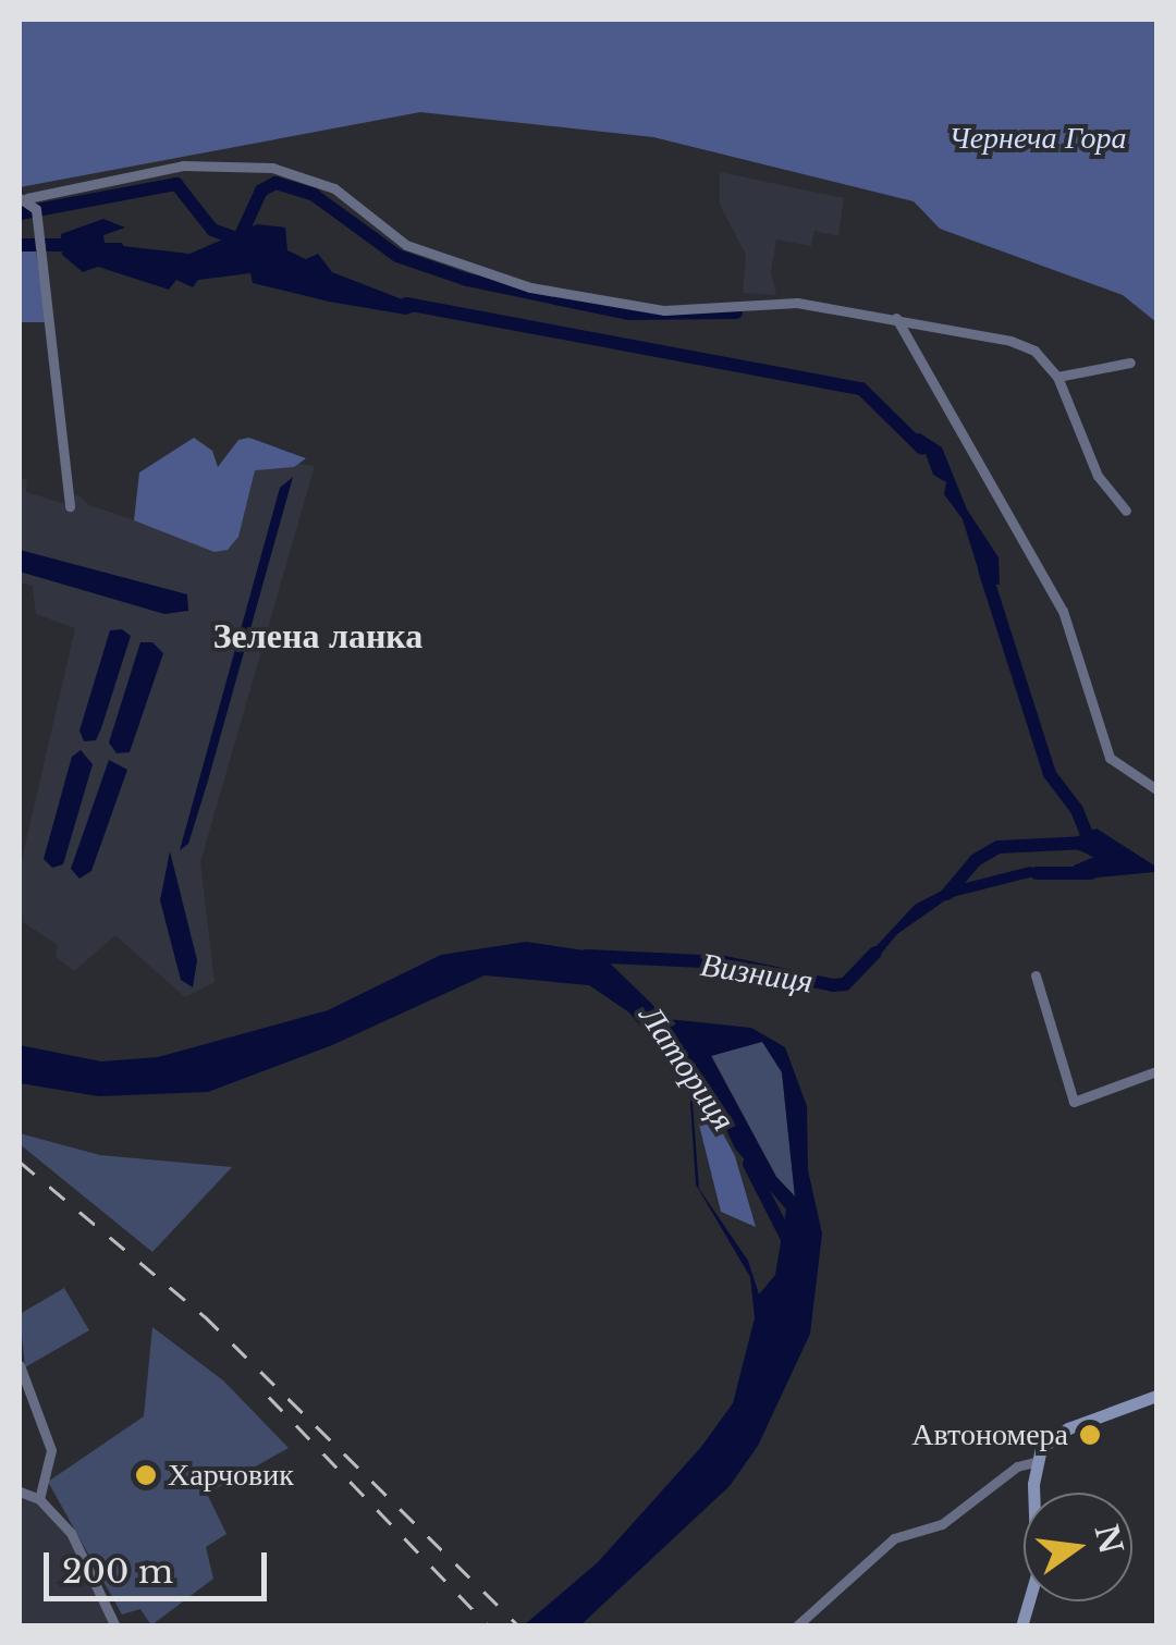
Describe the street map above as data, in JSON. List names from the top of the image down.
{
  "districts": ["Зелена ланка"],
  "water": ["Визниця", "Латориця"],
  "parks": ["Чернеча Гора"],
  "places": ["Автономера", "Харчовик"],
  "scale_bar": "200 m",
  "north": "right"
}
